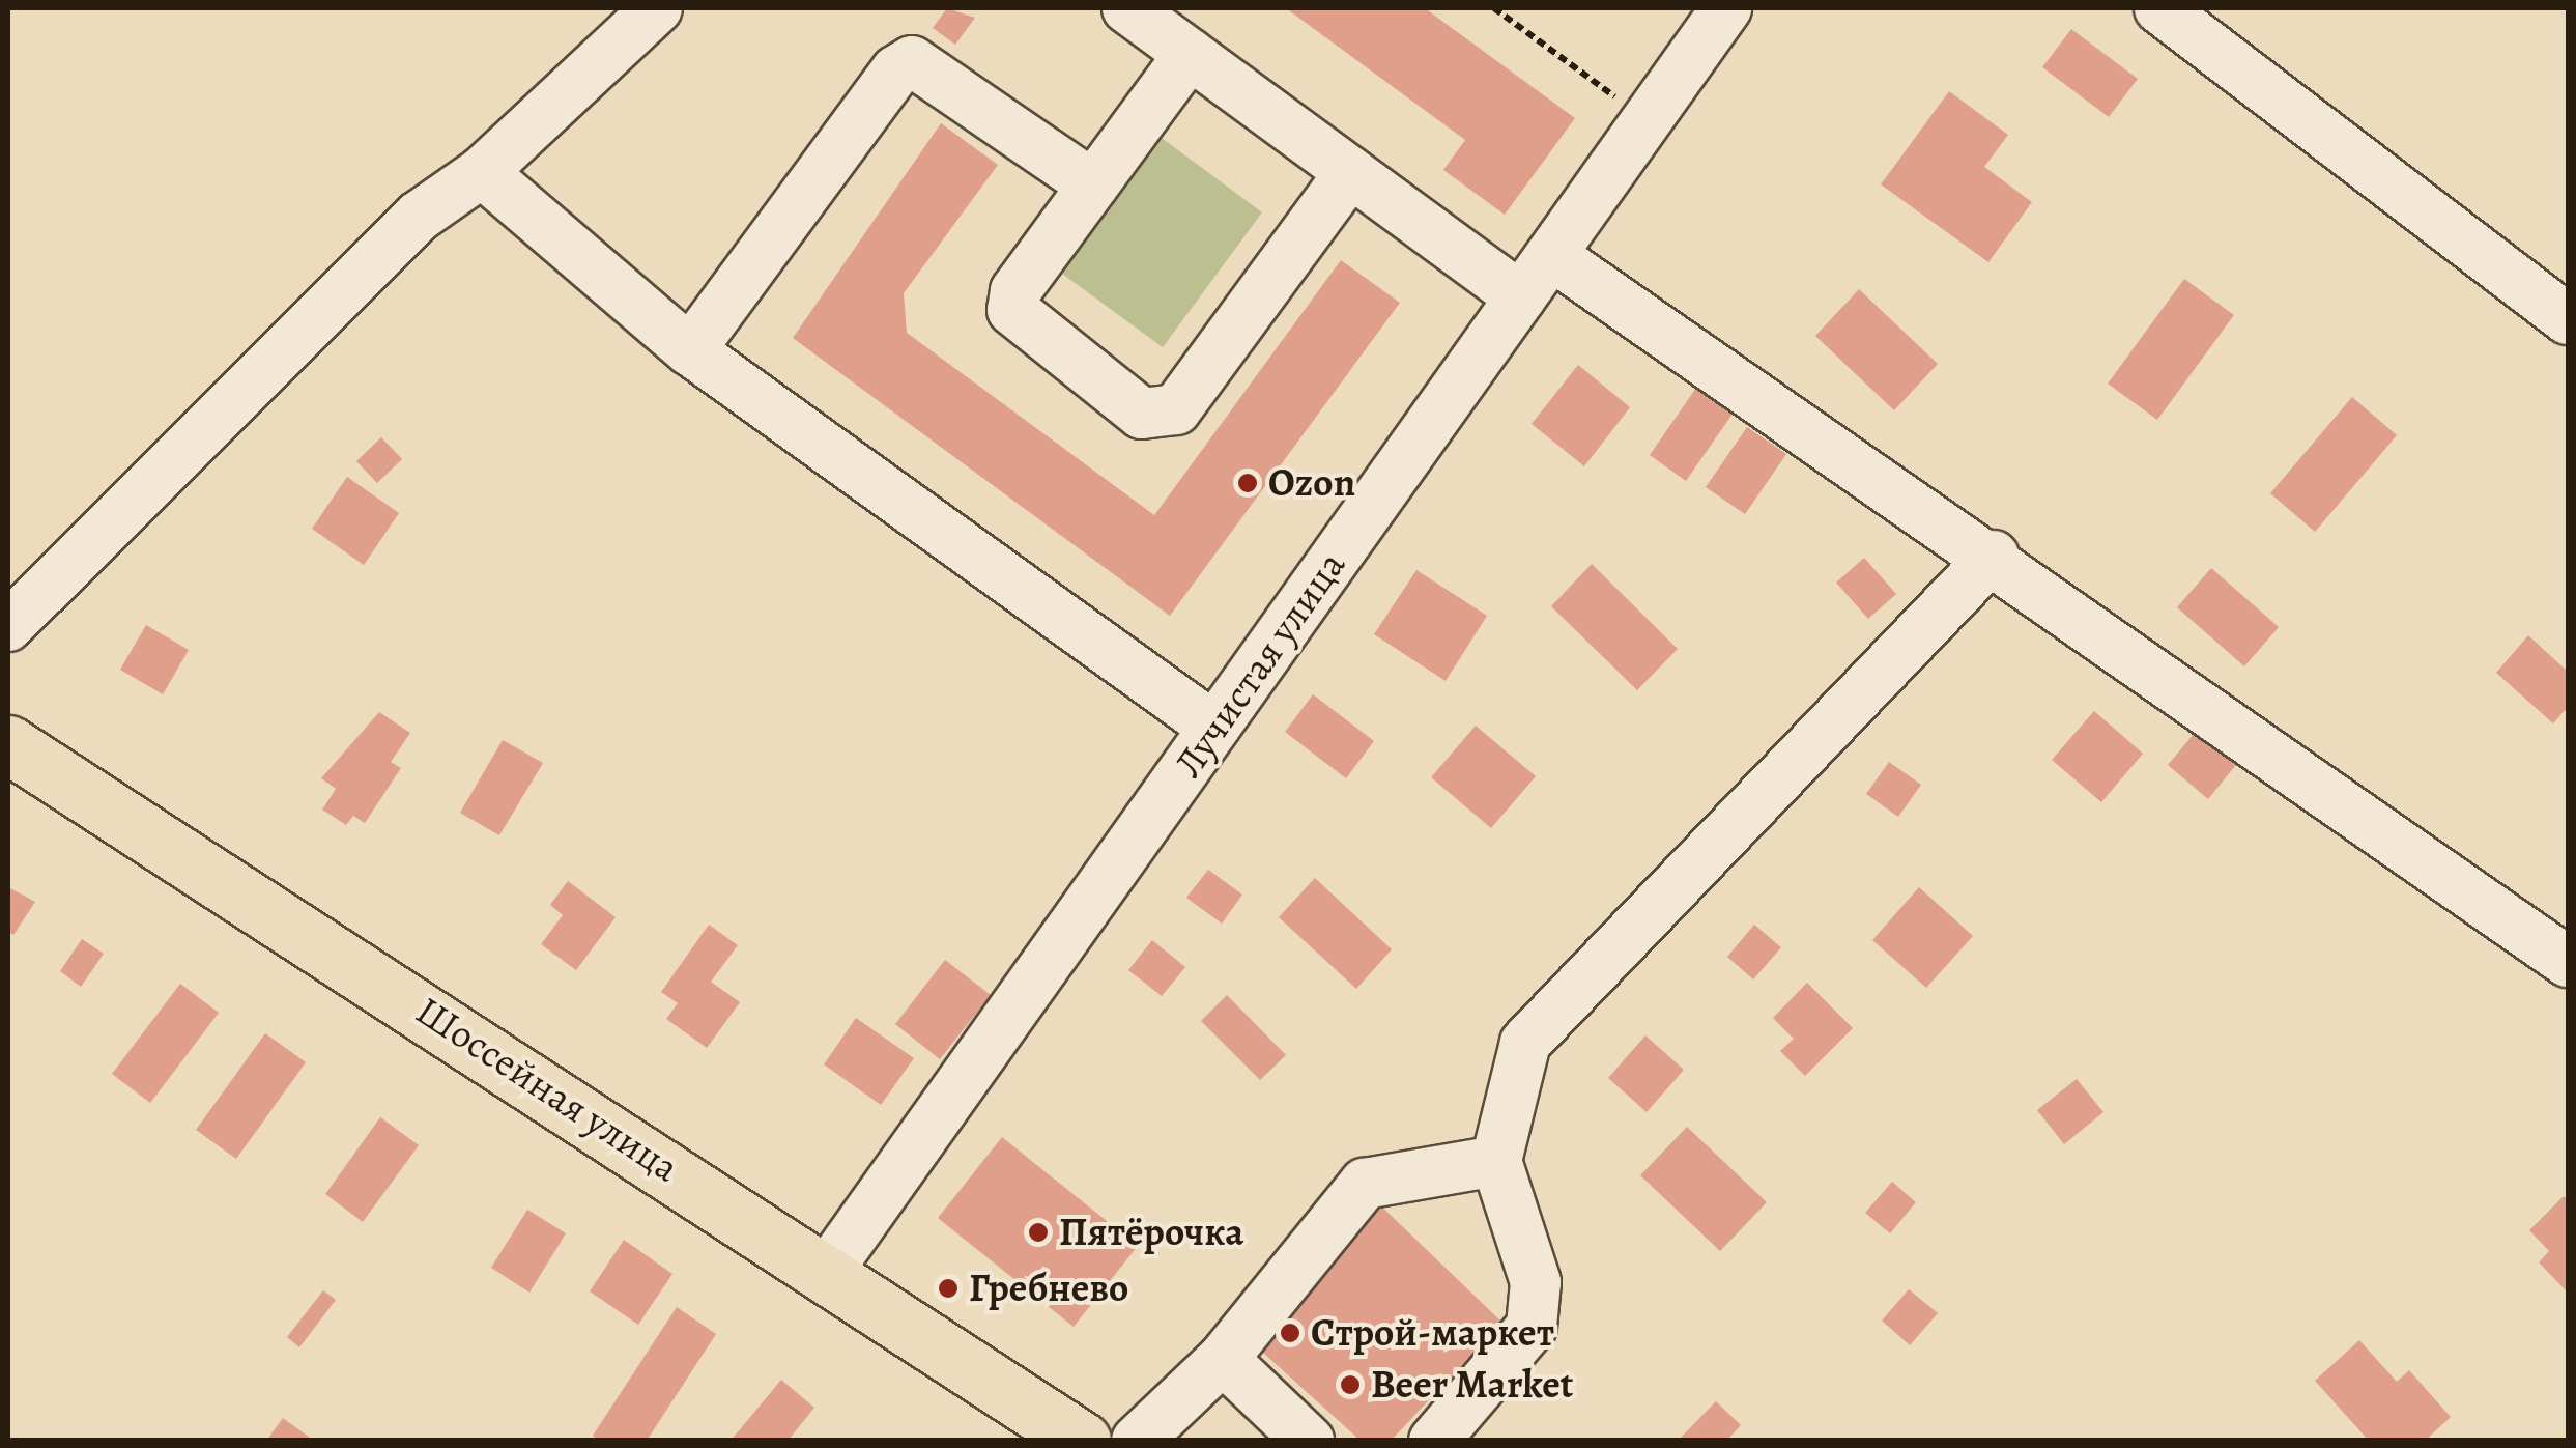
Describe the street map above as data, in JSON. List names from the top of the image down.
{
  "streets": {
    "main road": ["Шоссейная улица"],
    "street": ["Лучистая улица"]
  },
  "crossings": [
    ["Лучистая улица", "Шоссейная улица"]
  ],
  "places": [
    "Ozon",
    "Пятёрочка",
    "Гребнево",
    "Строй-маркет",
    "Beer Market"
  ]
}
